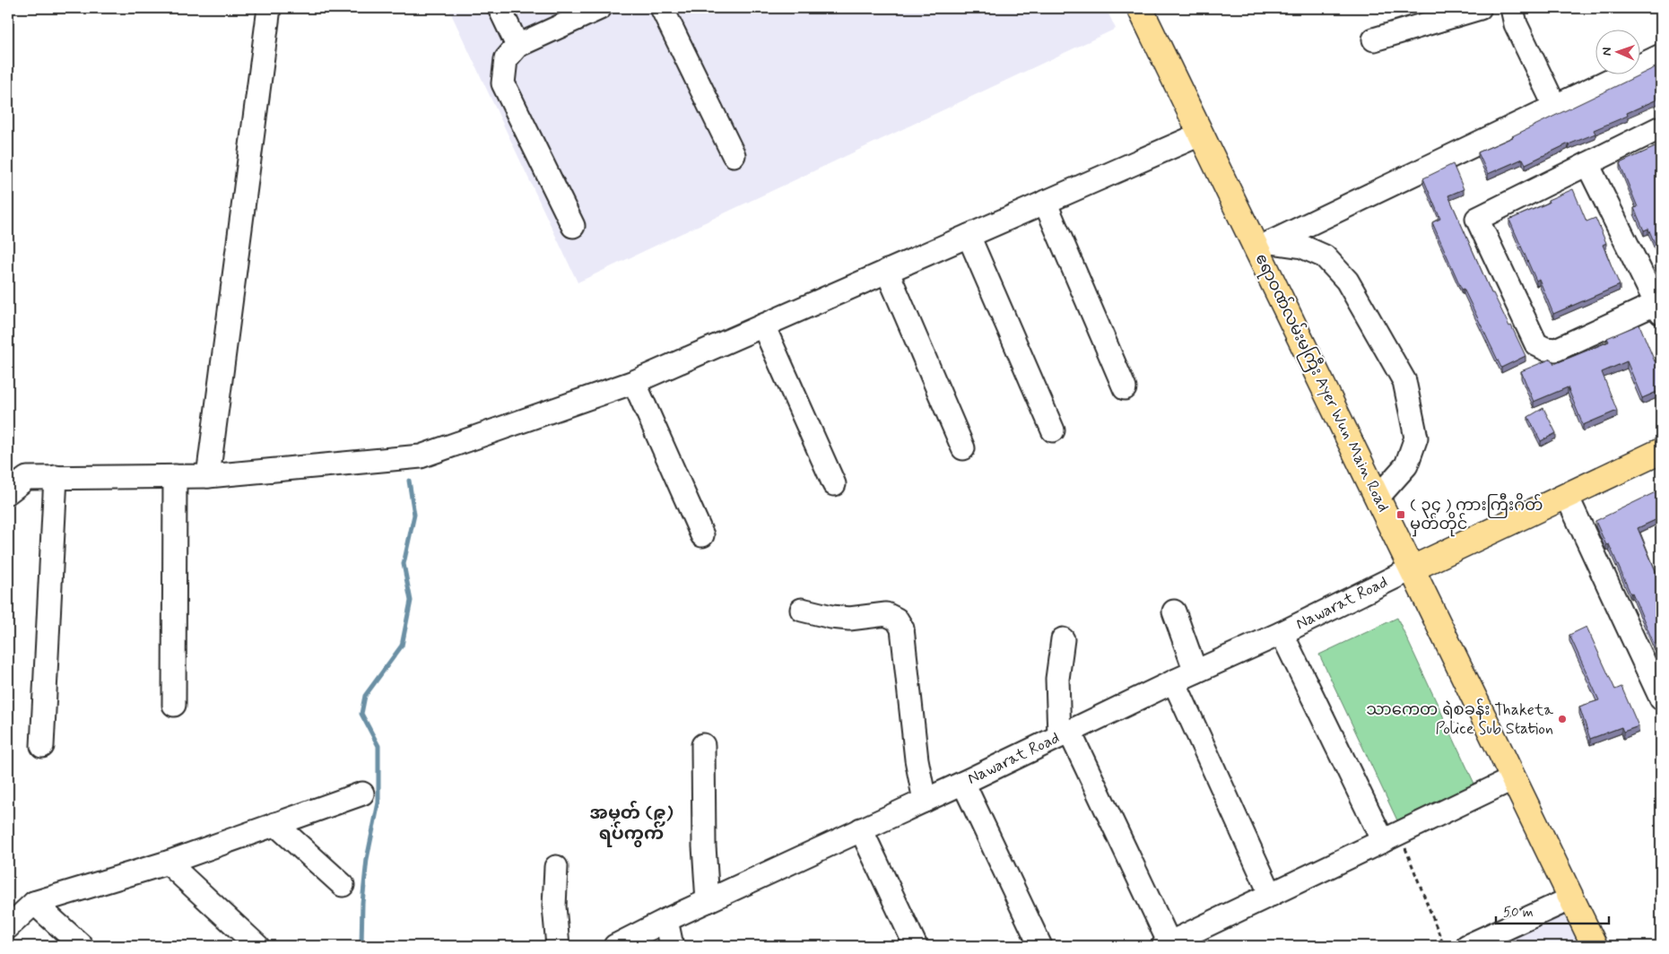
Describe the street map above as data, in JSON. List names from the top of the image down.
{
  "streets": {
    "main road": ["ဧရာဝဏ်လမ်းမကြီး Ayer Wun Main Road"],
    "street": ["Nawarat Road"]
  },
  "crossings": [
    ["ဧရာဝဏ်လမ်းမကြီး Ayer Wun Main Road", "Nawarat Road"]
  ],
  "districts": ["အမှတ် (၉) ရပ်ကွက်"],
  "places": {
    "transit": ["( ၃၄ ) ကားကြီးဂိတ် မှတ်တိုင်"],
    "other": ["သာကေတ ရဲစခန်း Thaketa Police Sub Station"]
  },
  "scale_bar": "50 m",
  "north": "left"
}
